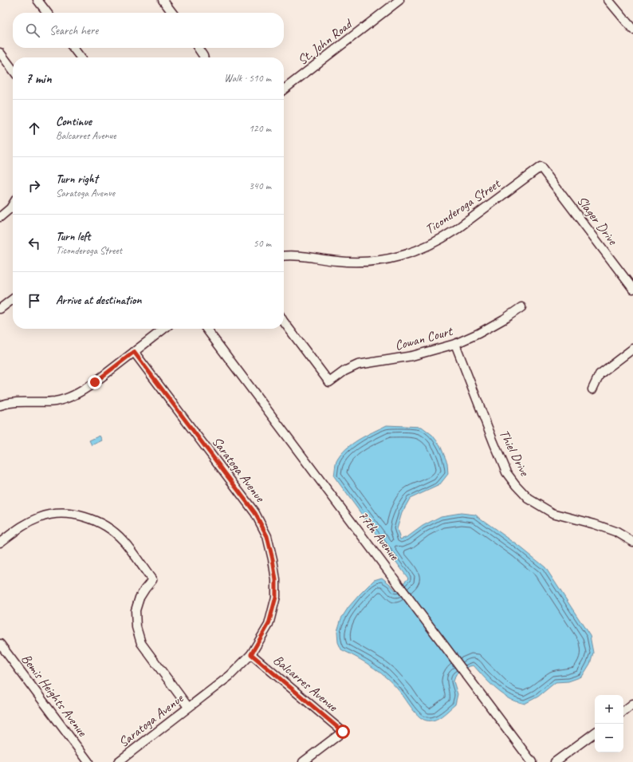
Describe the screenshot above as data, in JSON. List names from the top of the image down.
{
  "streets": {
    "street": [
      "St. John Road",
      "Ticonderoga Street",
      "Slager Drive",
      "Cowan Court",
      "Thiel Drive",
      "Saratoga Avenue",
      "77th Avenue",
      "Balcarres Avenue",
      "Bemis Heights Avenue"
    ]
  },
  "crossings": [
    ["Ticonderoga Street", "Slager Drive"],
    ["Cowan Court", "Thiel Drive"],
    ["Saratoga Avenue", "Balcarres Avenue"]
  ],
  "page": {
    "search": "Search here",
    "heading": ["7 min", "Walk · 510 m"],
    "list": [
      ["Continue", "Balcarres Avenue", "120 m"],
      ["Turn right", "Saratoga Avenue", "340 m"],
      ["Turn left", "Ticonderoga Street", "50 m"],
      "Arrive at destination"
    ],
    "map_buttons": ["+", "−"]
  }
}
